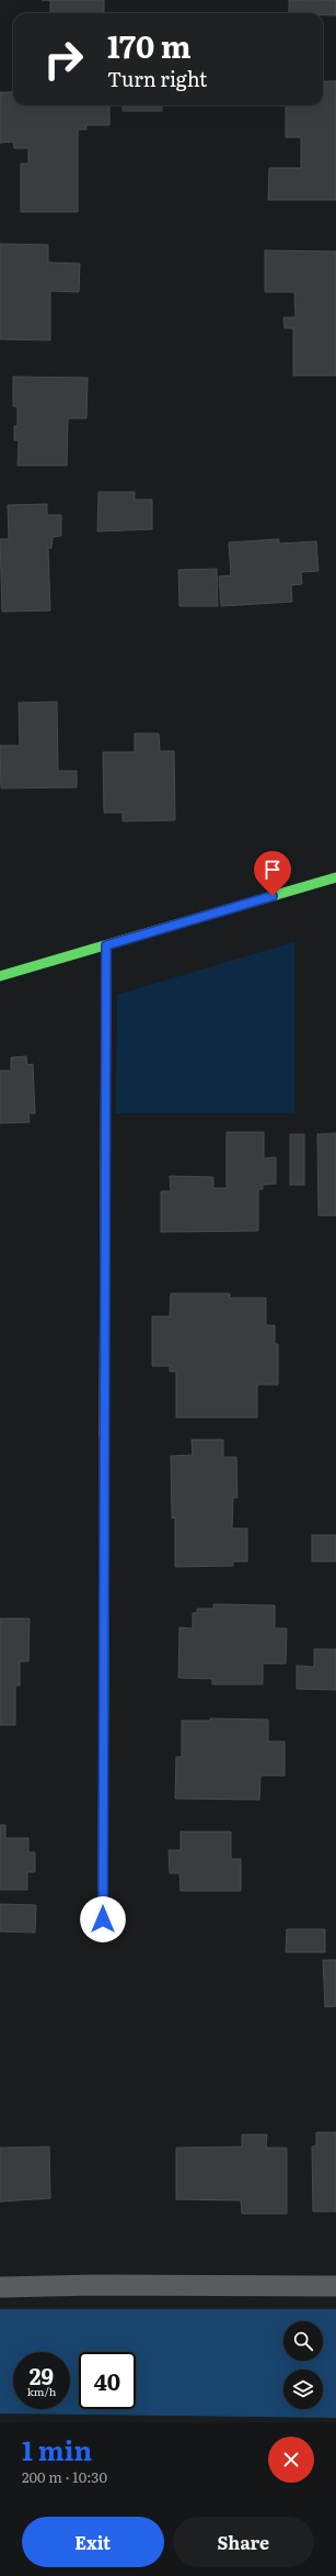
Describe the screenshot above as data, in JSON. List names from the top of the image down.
{
  "page": {
    "turn": ["170 m", "Turn right"],
    "speed": "29 km/h",
    "limit": "40",
    "heading": ["1 min", "200 m · 10:30"],
    "buttons": ["Exit", "Share"]
  }
}
